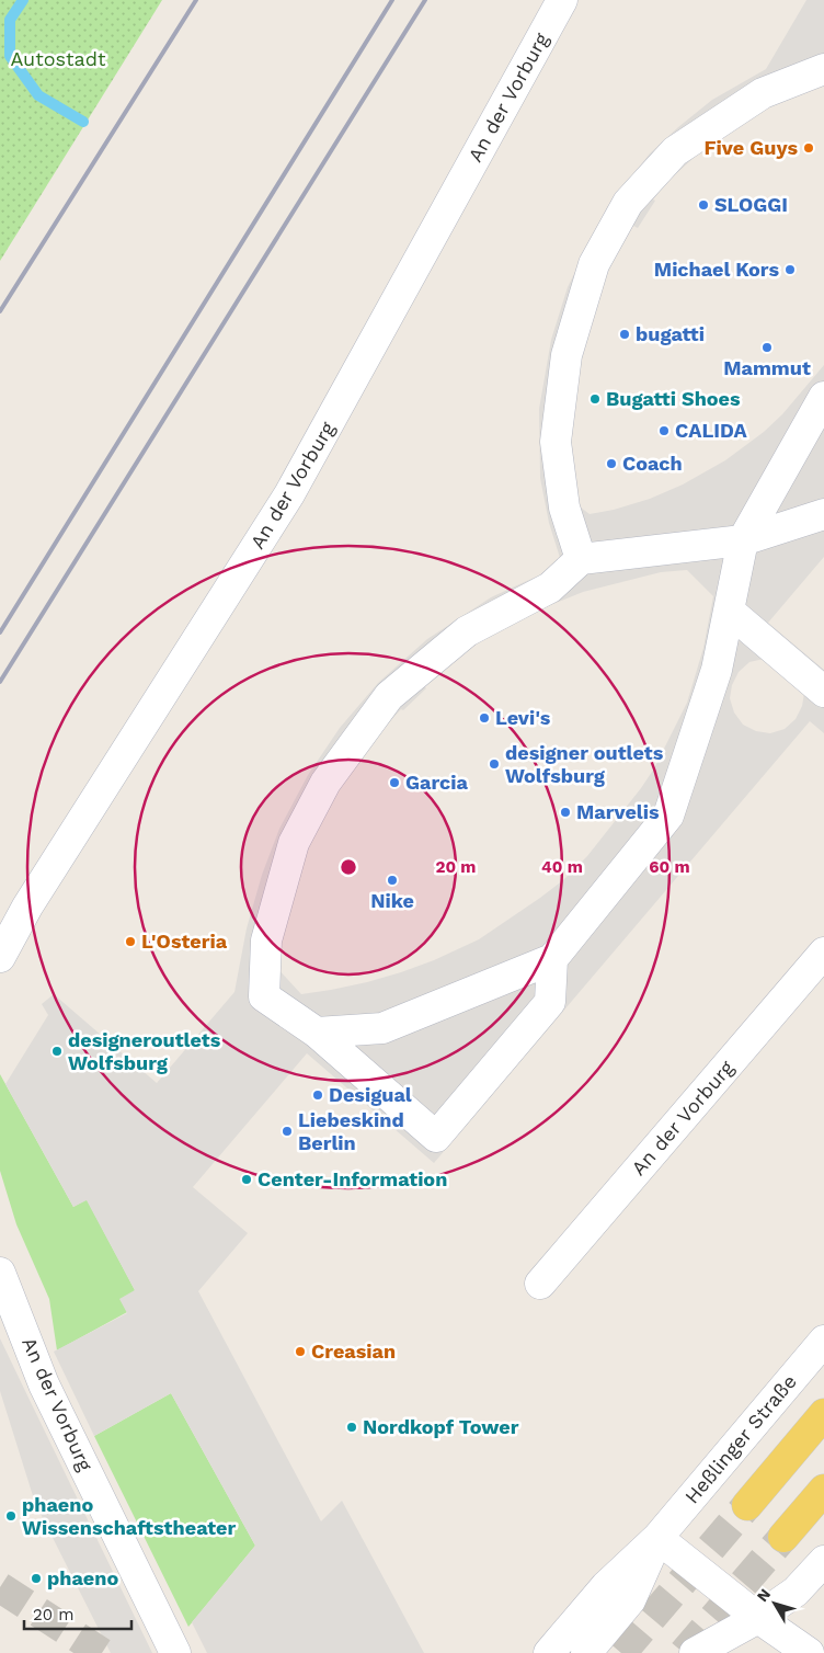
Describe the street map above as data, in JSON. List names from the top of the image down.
{
  "streets": {
    "street": ["An der Vorburg", "Heßlinger Straße"]
  },
  "parks": ["Autostadt"],
  "places": [
    "Five Guys",
    "SLOGGI",
    "Michael Kors",
    "bugatti",
    "Mammut",
    "Bugatti Shoes",
    "CALIDA",
    "Coach",
    "Levi's",
    "designer outlets Wolfsburg",
    "Garcia",
    "Marvelis",
    "Nike",
    "L'Osteria",
    "designeroutlets Wolfsburg",
    "Desigual",
    "Liebeskind Berlin",
    "Center-Information",
    "Creasian",
    "Nordkopf Tower",
    "phaeno Wissenschaftstheater",
    "phaeno"
  ],
  "scale_bar": "20 m",
  "north": "top left",
  "rings": ["20 m", "40 m", "60 m"]
}
